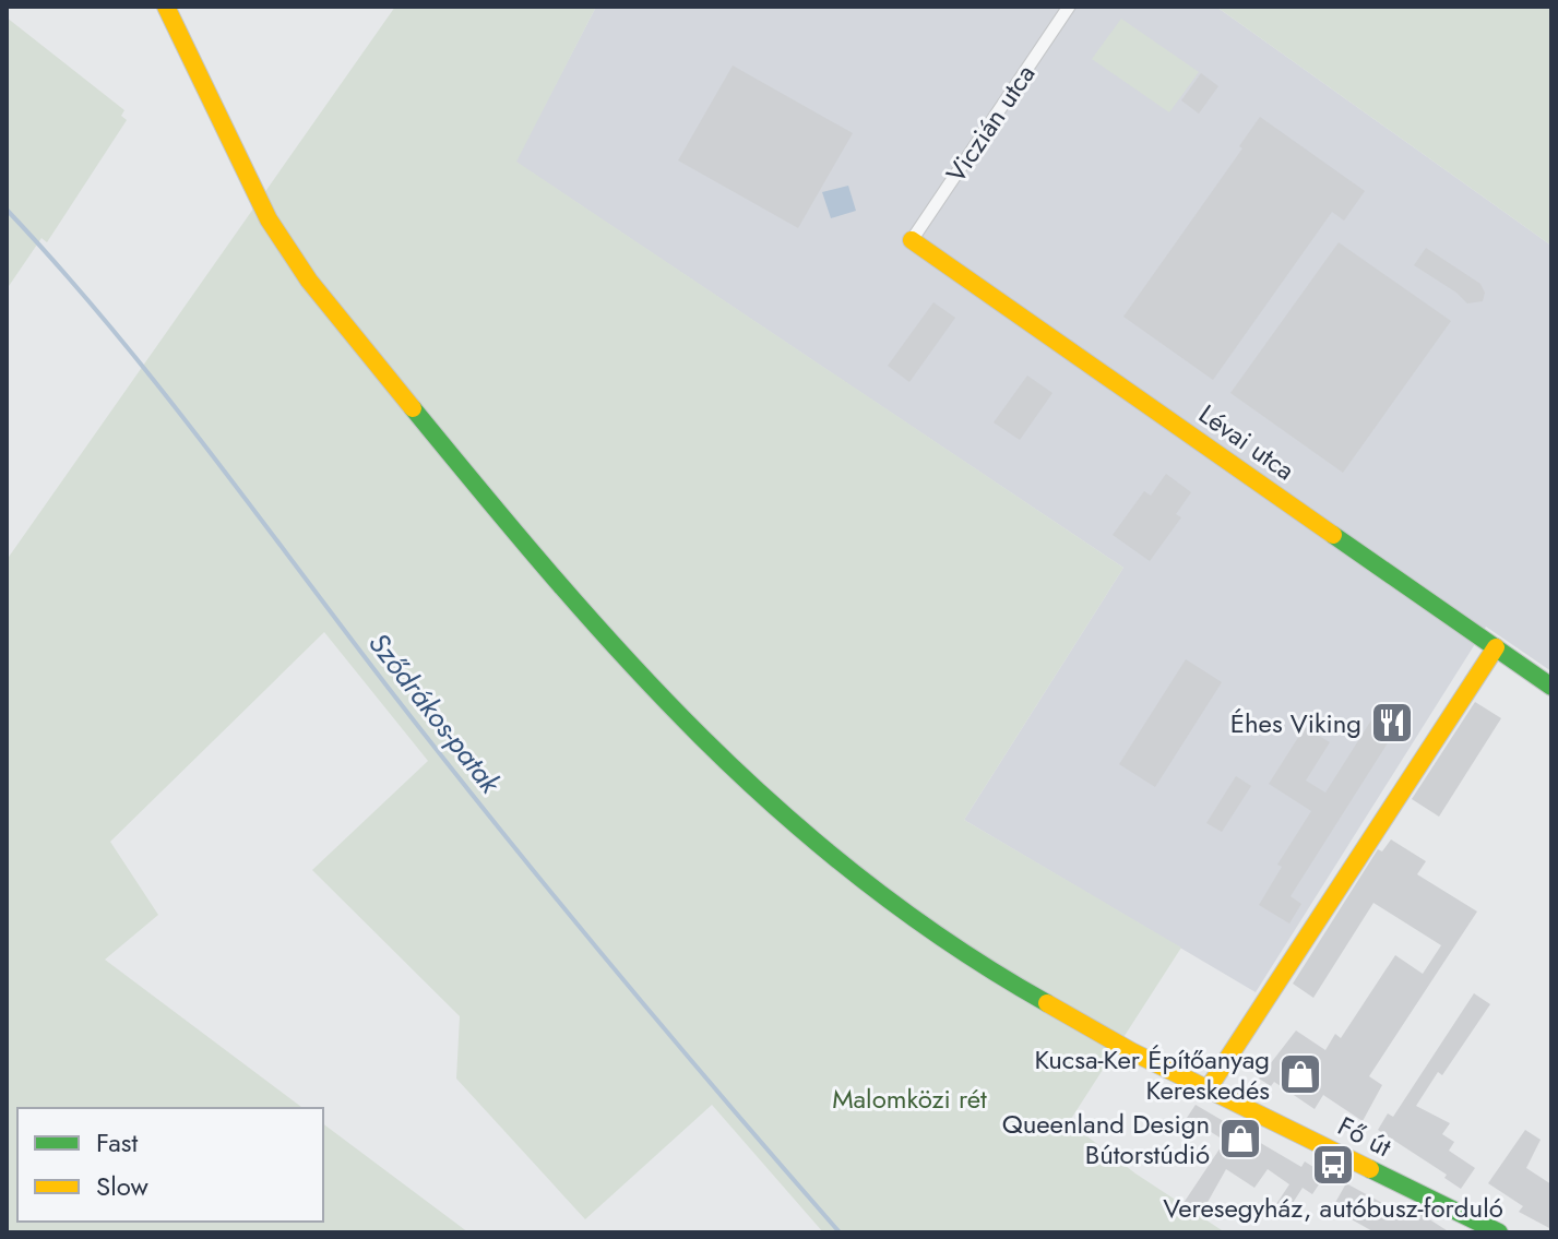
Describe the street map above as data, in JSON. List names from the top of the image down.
{
  "streets": {
    "main road": ["Lévai utca", "Fő út"],
    "street": ["Viczián utca"]
  },
  "crossings": [
    ["Viczián utca", "Lévai utca"]
  ],
  "water": ["Sződrákos-patak"],
  "parks": ["Malomközi rét"],
  "places": {
    "restaurant": ["Éhes Viking"],
    "shop": ["Kucsa-Ker Építőanyag Kereskedés", "Queenland Design Bútorstúdió"],
    "bus stop": ["Veresegyház, autóbusz-forduló"]
  },
  "legend": ["Fast", "Slow"]
}
